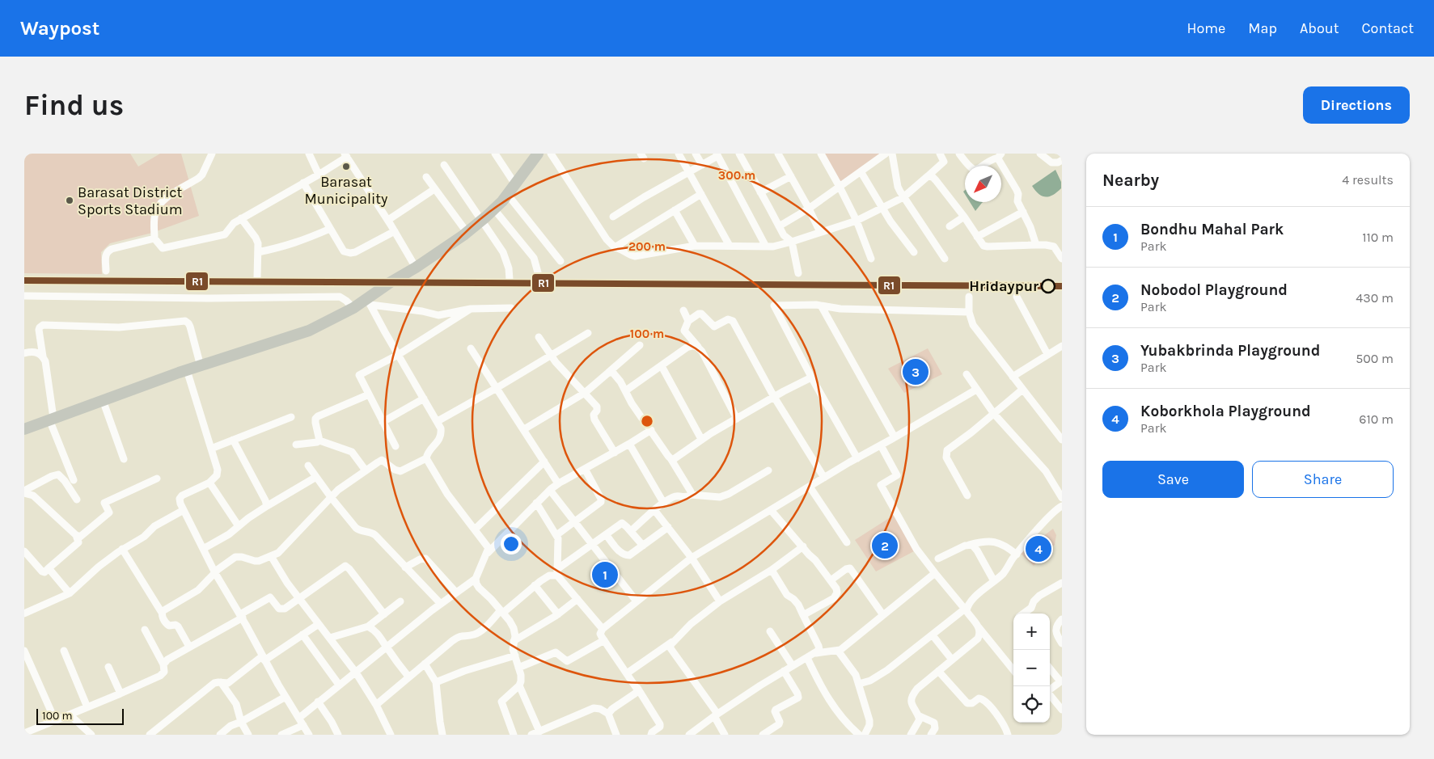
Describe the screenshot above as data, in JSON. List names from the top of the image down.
{
  "places": ["Barasat Municipality", "Barasat District Sports Stadium", "Hridaypur"],
  "lines": ["transit line R1"],
  "scale_bar": "100 m",
  "north": "bottom left",
  "page": {
    "header": "Waypost",
    "nav": [
      "Home",
      "Map",
      "About",
      "Contact"
    ],
    "buttons": [
      "Directions",
      ["Save", "Share"]
    ],
    "title": "Find us",
    "heading": ["Nearby", "4 results"],
    "list": [
      {
        "mark": "1",
        "name": "Bondhu Mahal Park",
        "note": "Park",
        "value": "110 m"
      },
      {
        "mark": "2",
        "name": "Nobodol Playground",
        "note": "Park",
        "value": "430 m"
      },
      {
        "mark": "3",
        "name": "Yubakbrinda Playground",
        "note": "Park",
        "value": "500 m"
      },
      {
        "mark": "4",
        "name": "Koborkhola Playground",
        "note": "Park",
        "value": "610 m"
      }
    ],
    "pins": [
      "3",
      "2",
      "4",
      "1"
    ],
    "map_buttons": ["+", "−"],
    "scale": "100 m"
  },
  "rings": ["300 m", "200 m", "100 m"]
}
